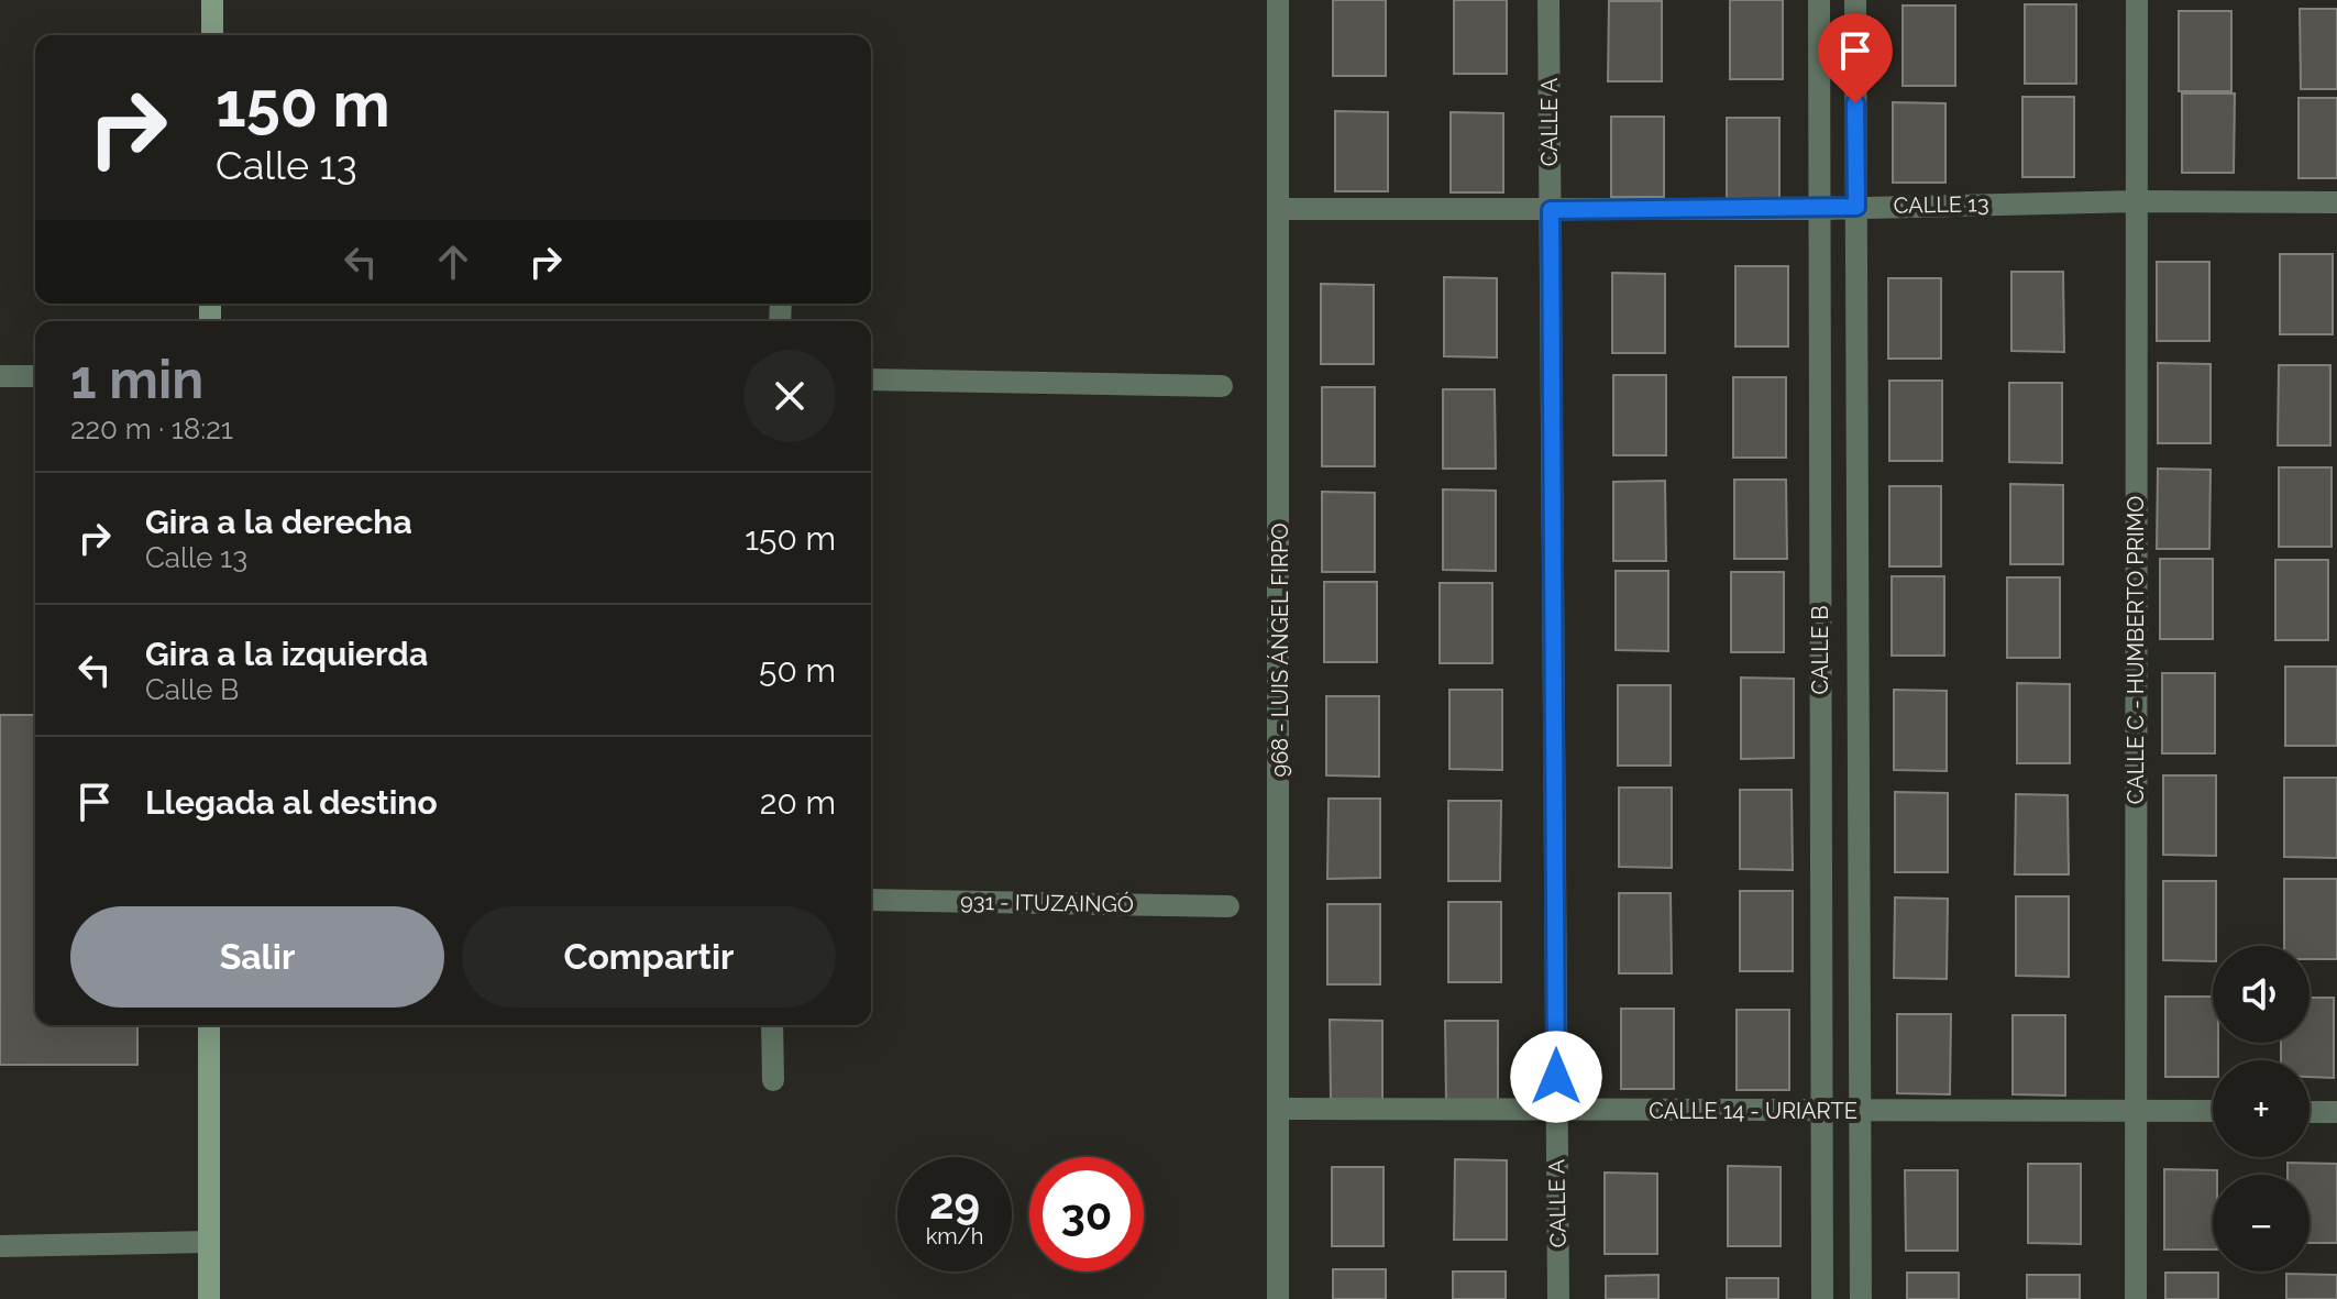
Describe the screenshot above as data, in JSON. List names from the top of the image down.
{
  "streets": {
    "street": [
      "CALLE A",
      "CALLE 13",
      "968 - LUIS ÁNGEL FIRPO",
      "CALLE B",
      "CALLE C - HUMBERTO PRIMO",
      "931 - ITUZAINGÓ",
      "CALLE 14 - URIARTE"
    ]
  },
  "crossings": [
    ["CALLE A", "CALLE 13"],
    ["CALLE A", "CALLE 14 - URIARTE"],
    ["CALLE 13", "968 - LUIS ÁNGEL FIRPO"],
    ["CALLE 13", "CALLE B"],
    ["CALLE 13", "CALLE C - HUMBERTO PRIMO"],
    ["968 - LUIS ÁNGEL FIRPO", "CALLE 14 - URIARTE"],
    ["CALLE B", "CALLE 14 - URIARTE"],
    ["CALLE C - HUMBERTO PRIMO", "CALLE 14 - URIARTE"]
  ],
  "page": {
    "turn": ["150 m", "Calle 13"],
    "heading": ["1 min", "220 m · 18:21"],
    "list": [
      {
        "name": "Gira a la derecha",
        "note": "Calle 13",
        "value": "150 m"
      },
      {
        "name": "Gira a la izquierda",
        "note": "Calle B",
        "value": "50 m"
      },
      {
        "name": "Llegada al destino",
        "value": "20 m"
      }
    ],
    "buttons": ["Salir", "Compartir"],
    "map_buttons": ["+", "−"],
    "speed": "29 km/h",
    "limit": "30"
  }
}
